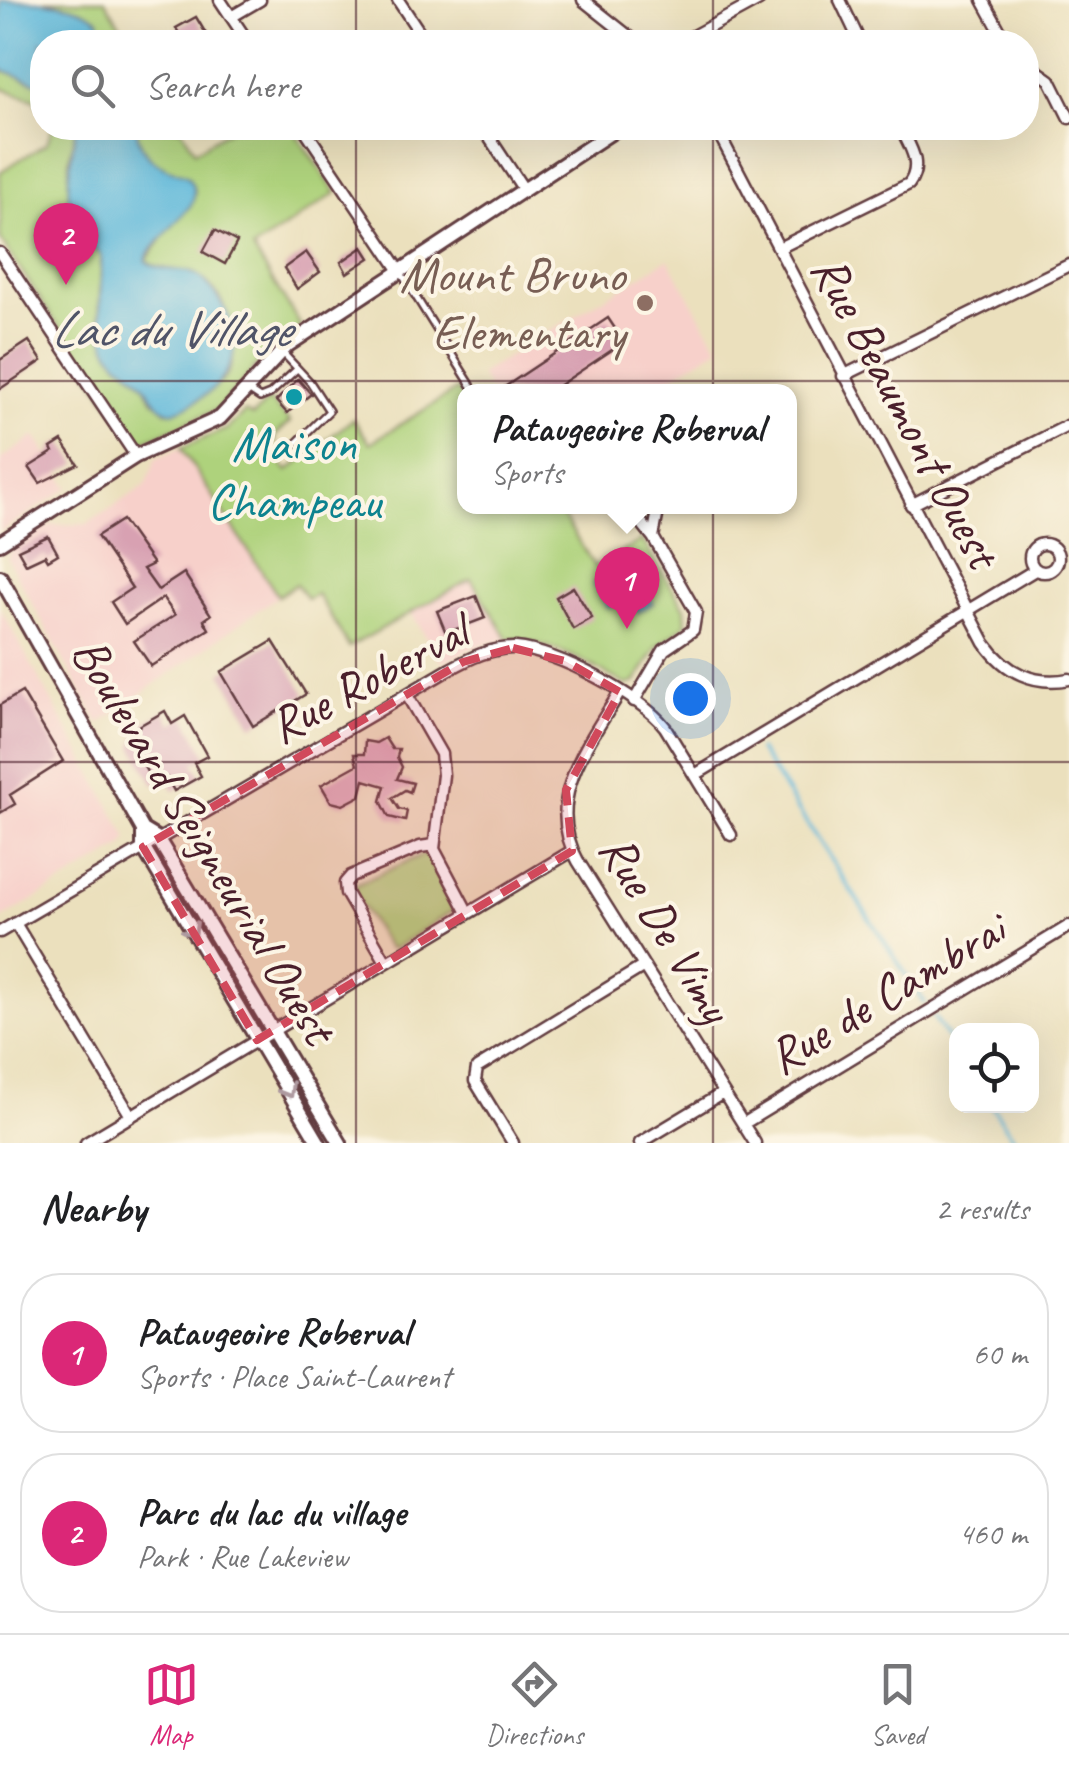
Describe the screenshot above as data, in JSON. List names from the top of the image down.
{
  "streets": {
    "street": [
      "Rue Beaumont Ouest",
      "Rue Roberval",
      "Boulevard Seigneurial Ouest",
      "Rue De Vimy",
      "Rue de Cambrai"
    ]
  },
  "crossings": [
    ["Rue Roberval", "Boulevard Seigneurial Ouest"],
    ["Rue Roberval", "Rue De Vimy"],
    ["Rue De Vimy", "Rue de Cambrai"]
  ],
  "water": ["Lac du Village"],
  "places": ["Mount Bruno Elementary", "Maison Champeau"],
  "page": {
    "search": "Search here",
    "pins": ["2", "1"],
    "popup": ["Pataugeoire Roberval", "Sports"],
    "heading": ["Nearby", "2 results"],
    "list": [
      {
        "mark": "1",
        "name": "Pataugeoire Roberval",
        "note": "Sports · Place Saint-Laurent",
        "value": "60 m"
      },
      {
        "mark": "2",
        "name": "Parc du lac du village",
        "note": "Park · Rue Lakeview",
        "value": "460 m"
      }
    ],
    "nav": ["Map", "Directions", "Saved"]
  }
}
